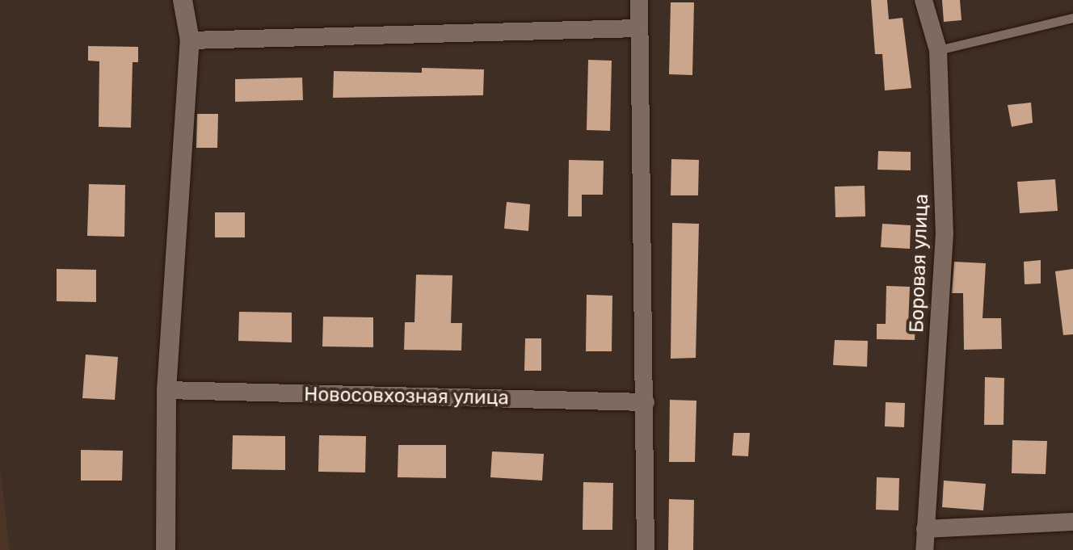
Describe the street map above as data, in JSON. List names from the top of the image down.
{
  "streets": {
    "street": ["Боровая улица", "Новосовхозная улица"]
  }
}
